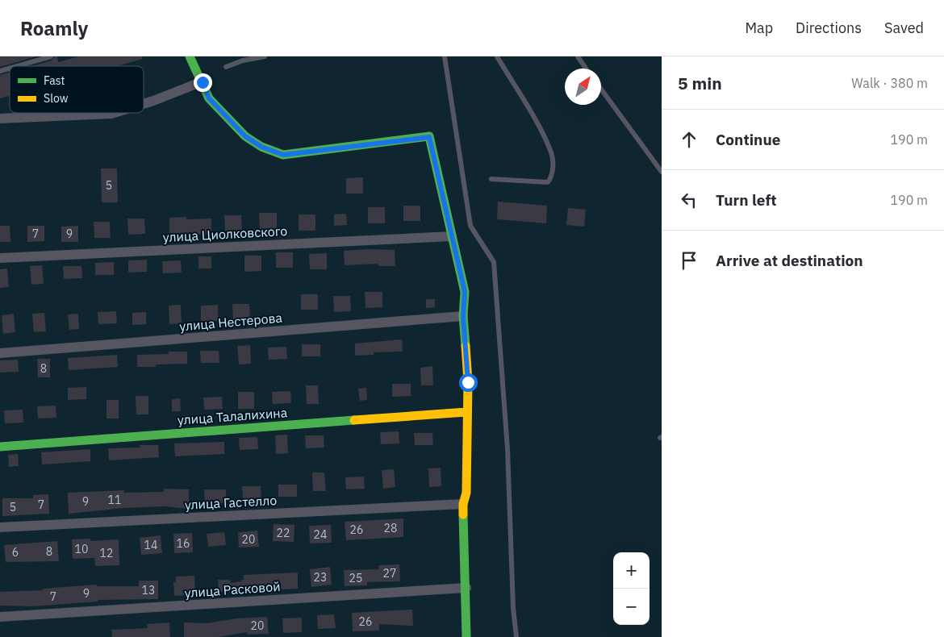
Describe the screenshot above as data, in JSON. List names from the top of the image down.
{
  "streets": {
    "street": [
      "улица Циолковского",
      "улица Нестерова",
      "улица Талалихина",
      "улица Гастелло",
      "улица Расковой"
    ]
  },
  "house_numbers": [
    "5",
    "7",
    "9",
    "8",
    "11",
    "9",
    "7",
    "5",
    "28",
    "26",
    "22",
    "24",
    "20",
    "16",
    "14",
    "10",
    "8",
    "6",
    "12",
    "27",
    "23",
    "25",
    "13",
    "9",
    "7",
    "26",
    "20"
  ],
  "legend": ["Fast", "Slow"],
  "north": "top right",
  "page": {
    "header": "Roamly",
    "nav": ["Map", "Directions", "Saved"],
    "heading": ["5 min", "Walk · 380 m"],
    "list": [
      ["Continue", "190 m"],
      ["Turn left", "190 m"],
      "Arrive at destination"
    ],
    "map_buttons": ["+", "−"]
  }
}
